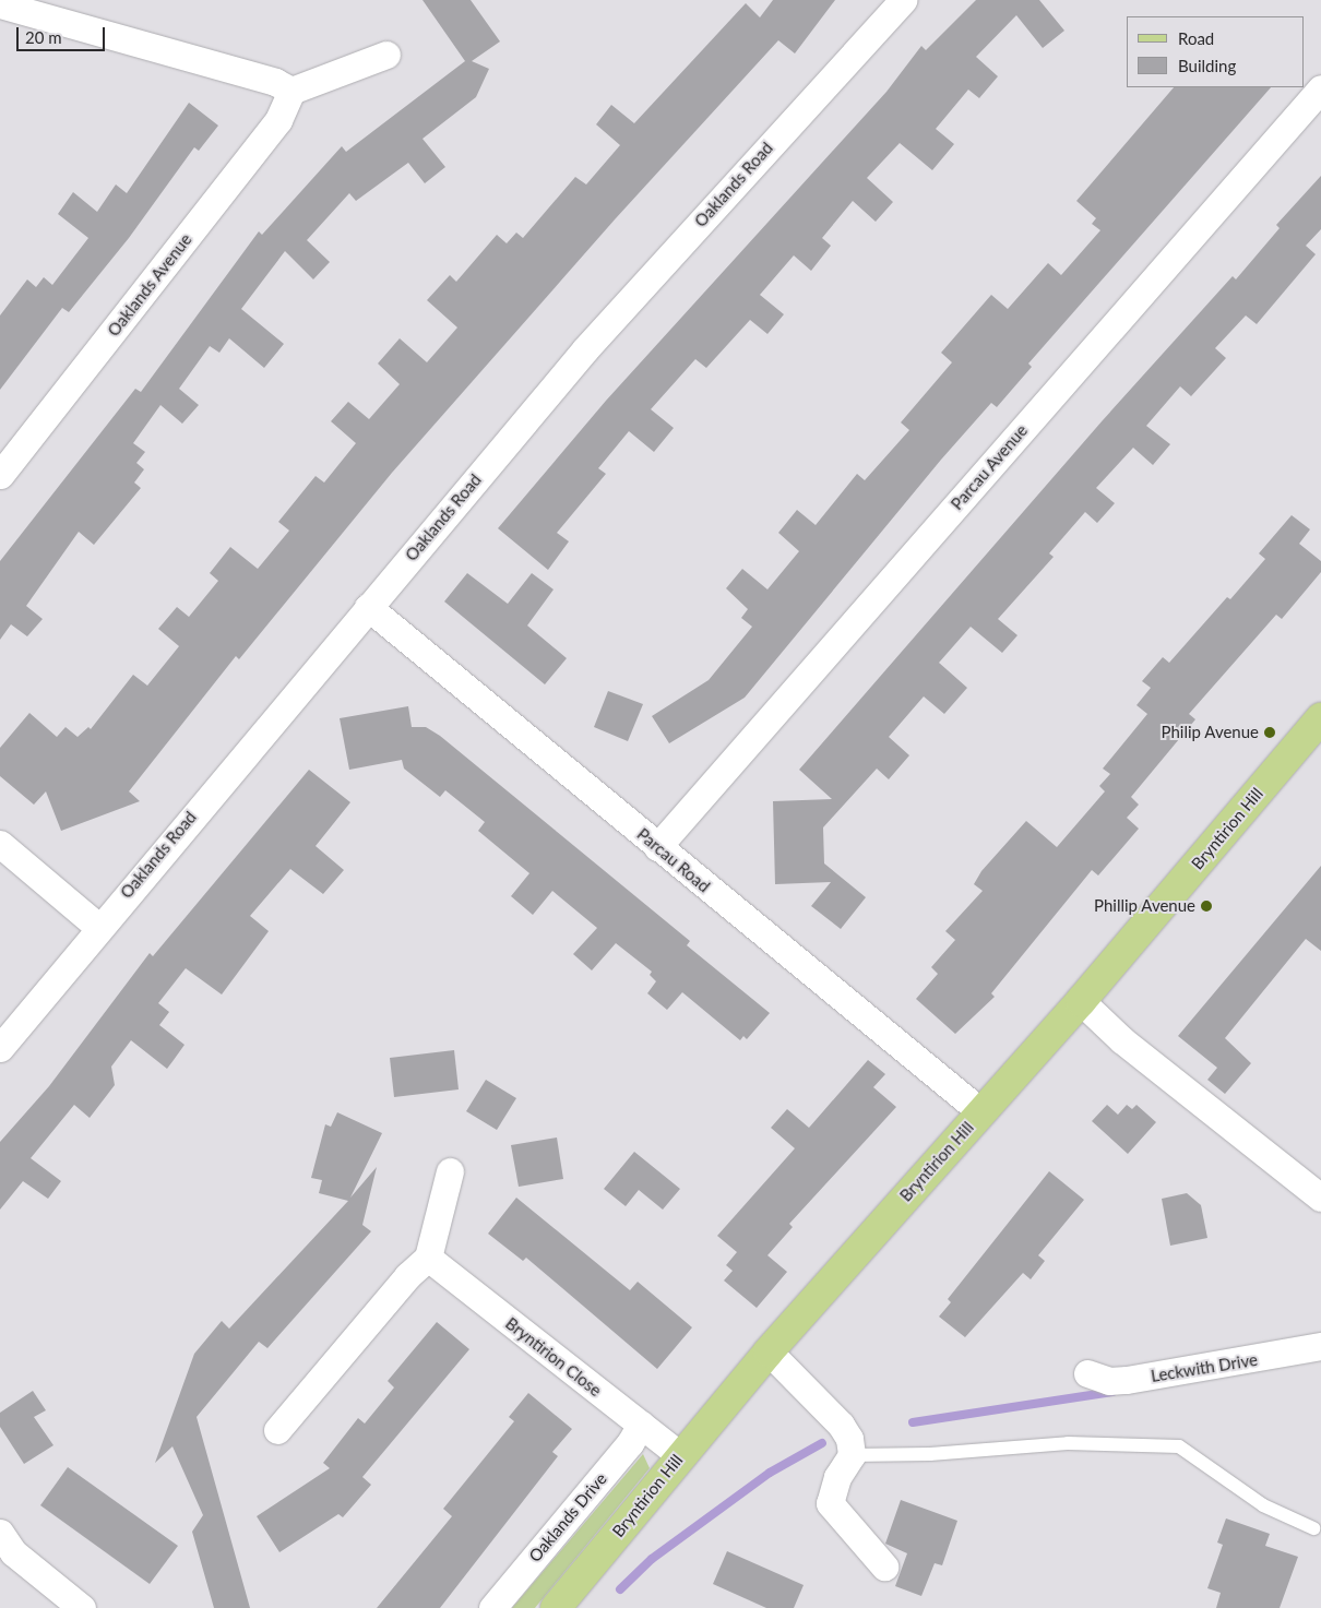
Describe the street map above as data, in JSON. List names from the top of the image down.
{
  "streets": {
    "main road": ["Bryntirion Hill"],
    "street": [
      "Oaklands Road",
      "Oaklands Avenue",
      "Parcau Avenue",
      "Parcau Road",
      "Bryntirion Close",
      "Leckwith Drive",
      "Oaklands Drive"
    ]
  },
  "crossings": [
    ["Oaklands Road", "Parcau Road"],
    ["Parcau Avenue", "Parcau Road"],
    ["Bryntirion Hill", "Parcau Road"],
    ["Bryntirion Hill", "Bryntirion Close"],
    ["Bryntirion Close", "Oaklands Drive"]
  ],
  "places": ["Philip Avenue", "Phillip Avenue"],
  "legend": ["Road", "Building"],
  "scale_bar": "20 m"
}
